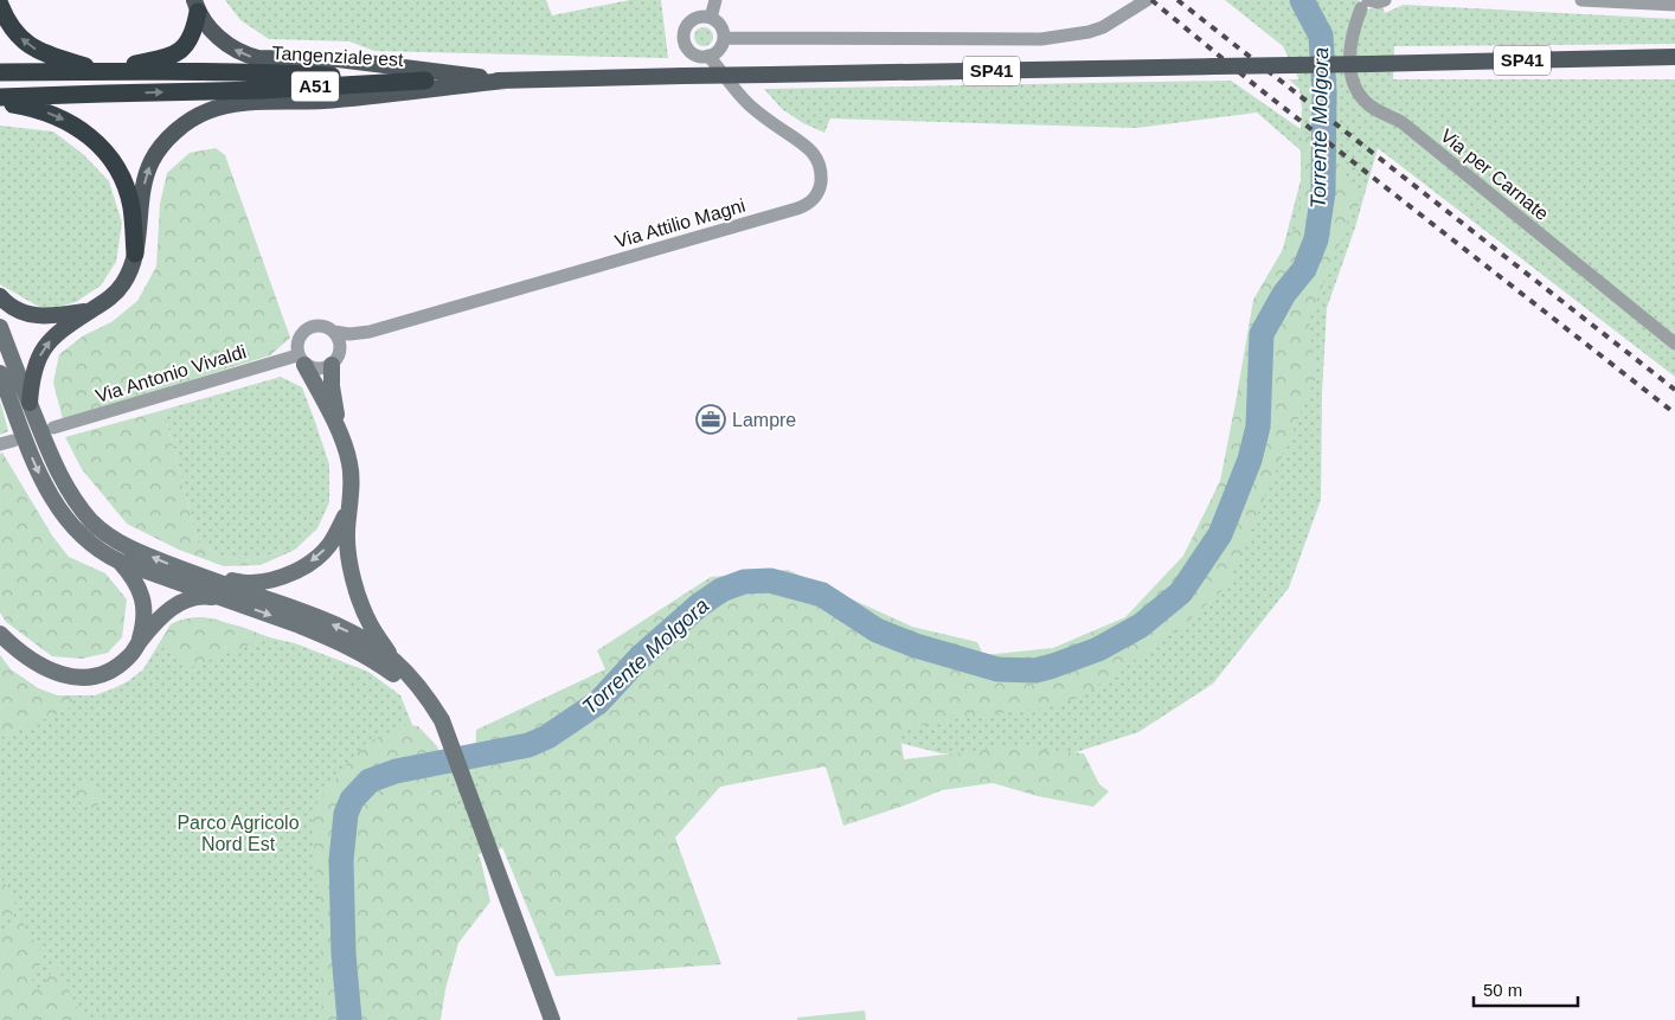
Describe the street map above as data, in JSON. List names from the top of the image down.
{
  "streets": {
    "highway": ["Tangenziale est", "A51"],
    "main road": ["SP41"],
    "street": ["Via per Carnate", "Via Attilio Magni", "Via Antonio Vivaldi"]
  },
  "crossings": [
    ["Tangenziale est", "SP41"],
    ["Via Attilio Magni", "Via Antonio Vivaldi"]
  ],
  "water": ["Torrente Molgora"],
  "parks": ["Parco Agricolo Nord Est"],
  "places": {
    "office": ["Lampre"]
  },
  "scale_bar": "50 m"
}
